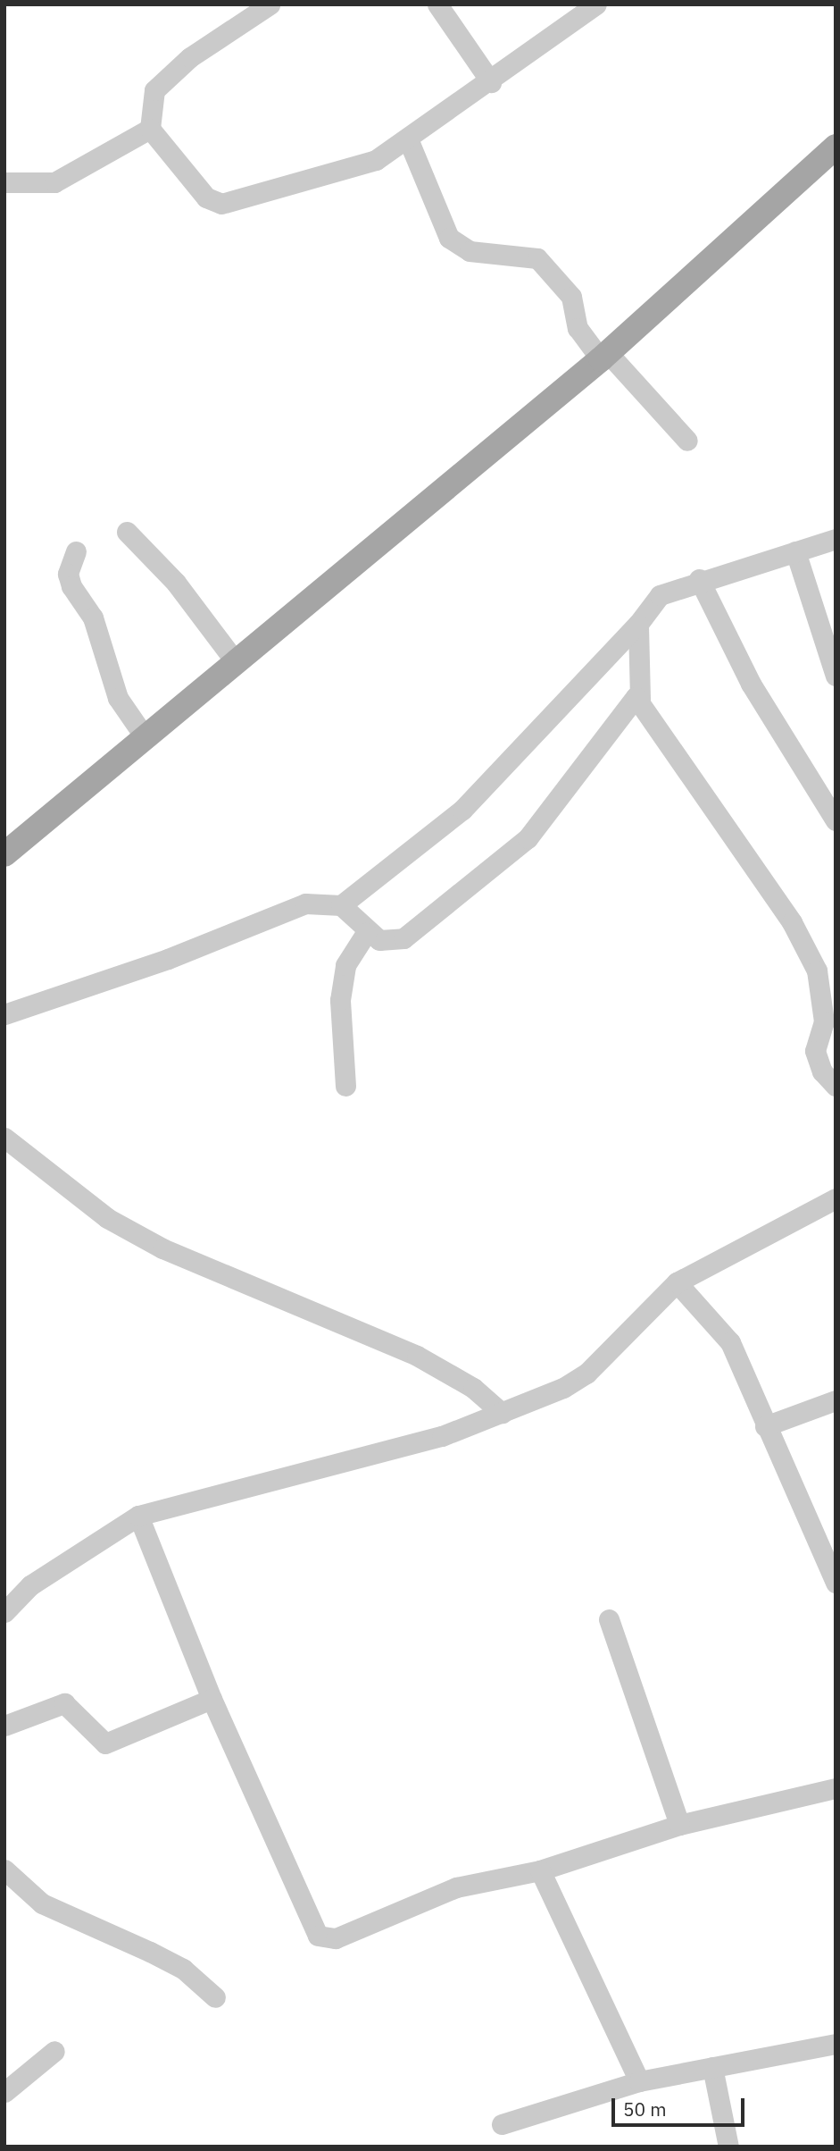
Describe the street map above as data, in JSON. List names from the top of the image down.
{
  "scale_bar": "50 m"
}
